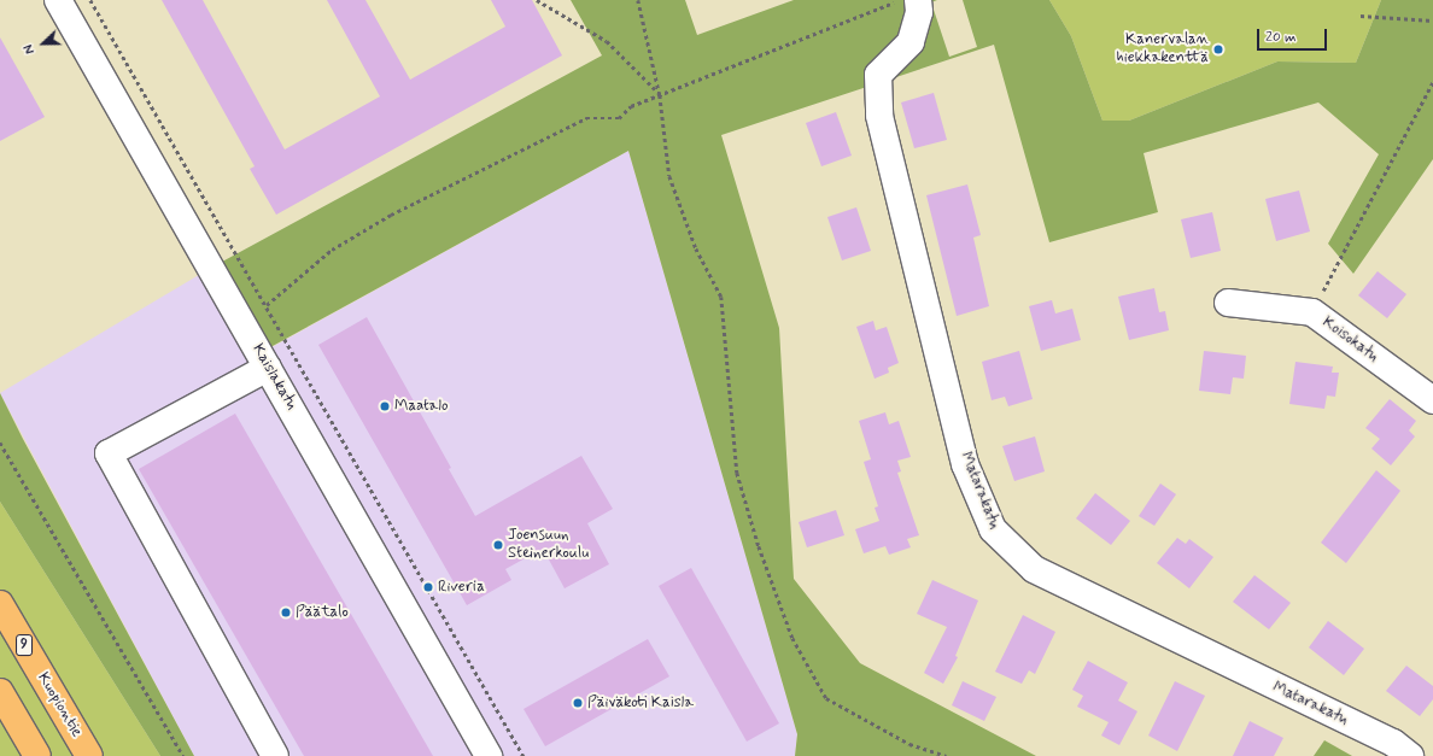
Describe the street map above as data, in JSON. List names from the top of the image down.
{
  "streets": {
    "highway": ["9", "Kuopiontie"],
    "street": ["Koisokatu", "Kaislakatu", "Matarakatu"]
  },
  "places": [
    "Kanervalan hiekkakenttä",
    "Maatalo",
    "Joensuun Steinerkoulu",
    "Riveria",
    "Päätalo",
    "Päiväkoti Kaisla"
  ],
  "scale_bar": "20 m",
  "north": "left"
}
